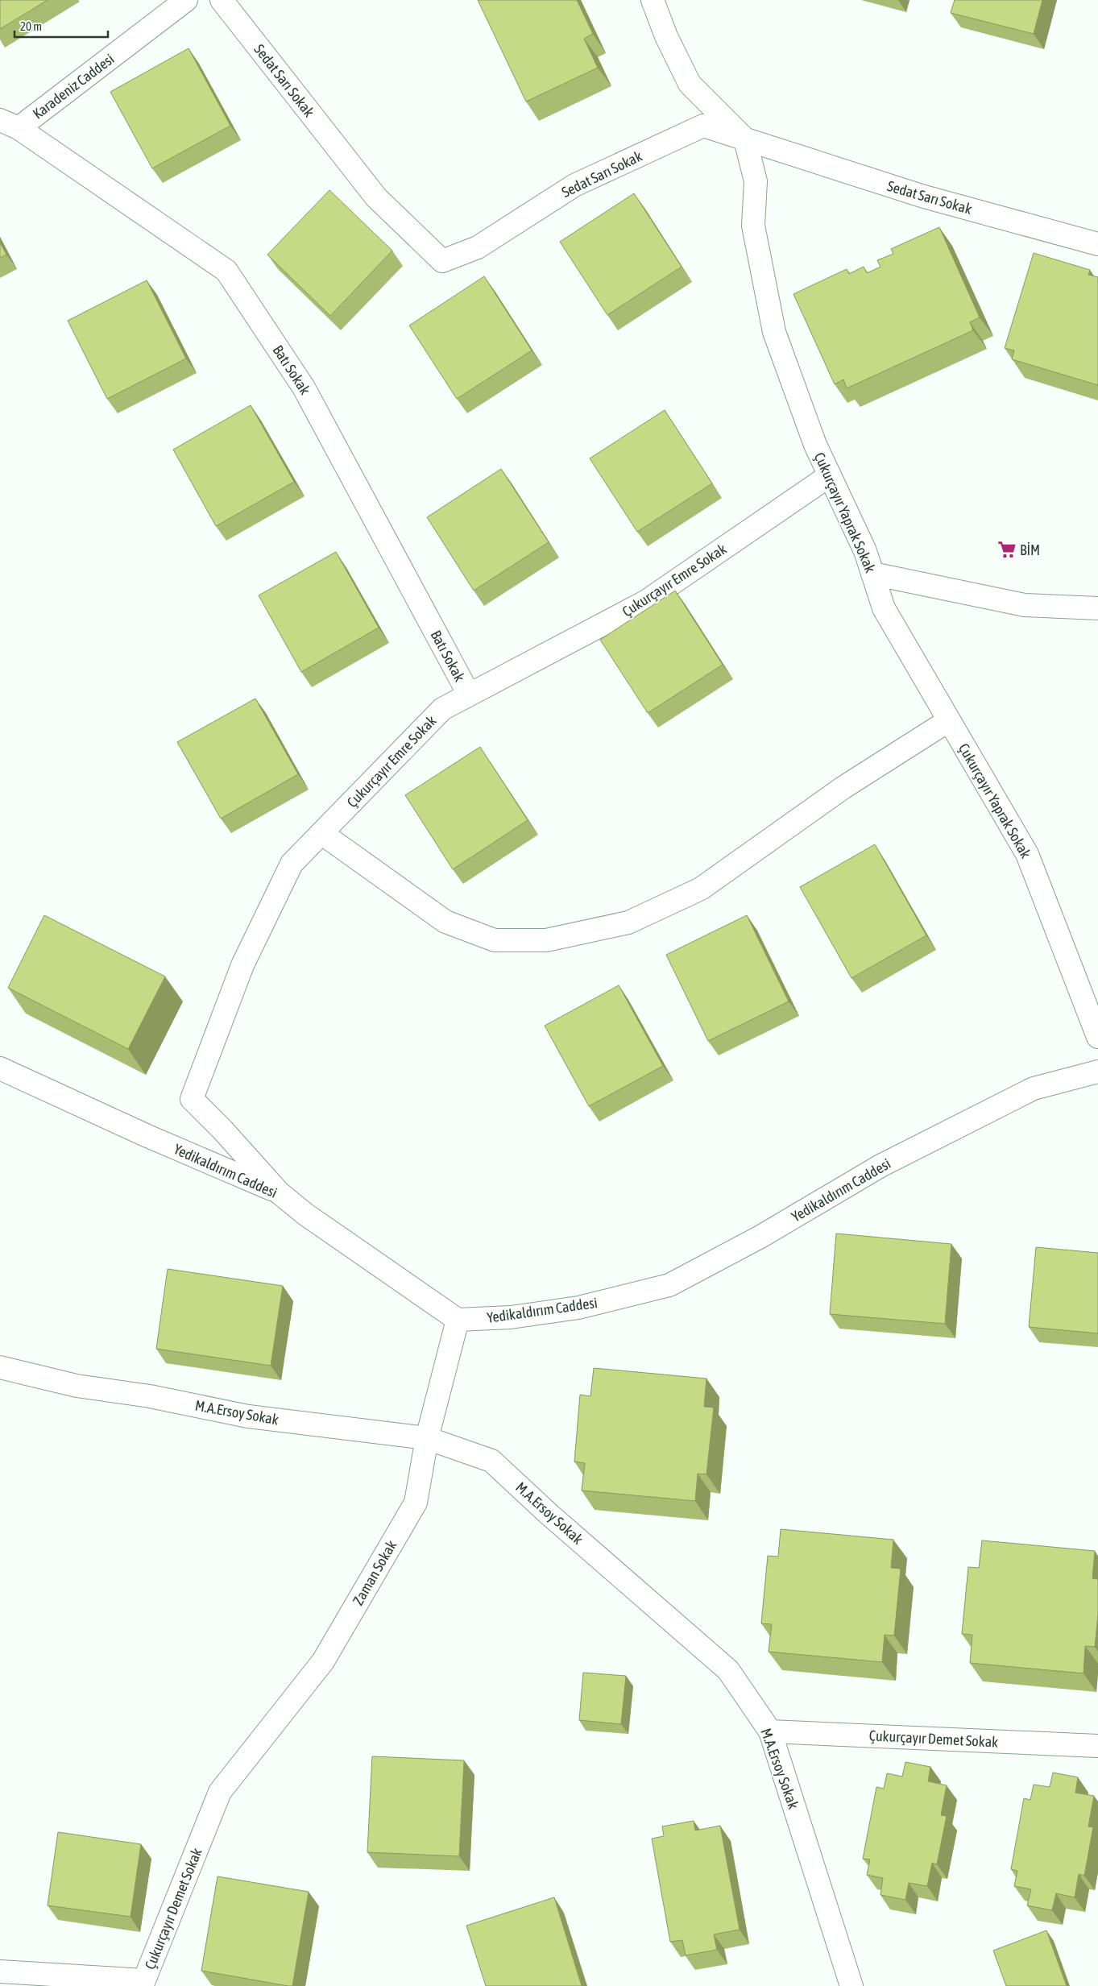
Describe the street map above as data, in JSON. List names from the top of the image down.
{
  "streets": {
    "street": [
      "Sedat Sarı Sokak",
      "Karadeniz Caddesi",
      "Batı Sokak",
      "Çukurçayır Yaprak Sokak",
      "Çukurçayır Emre Sokak",
      "Yedikaldırım Caddesi",
      "M.A.Ersoy Sokak",
      "Zaman Sokak",
      "Çukurçayır Demet Sokak"
    ]
  },
  "crossings": [
    ["Sedat Sarı Sokak", "Çukurçayır Yaprak Sokak"],
    ["Karadeniz Caddesi", "Batı Sokak"],
    ["Batı Sokak", "Çukurçayır Emre Sokak"],
    ["Çukurçayır Yaprak Sokak", "Çukurçayır Emre Sokak"],
    ["Çukurçayır Emre Sokak", "Yedikaldırım Caddesi"],
    ["Yedikaldırım Caddesi", "Zaman Sokak"],
    ["M.A.Ersoy Sokak", "Zaman Sokak"],
    ["M.A.Ersoy Sokak", "Çukurçayır Demet Sokak"],
    ["Zaman Sokak", "Çukurçayır Demet Sokak"]
  ],
  "places": {
    "supermarket": ["BİM"]
  },
  "scale_bar": "20 m"
}
